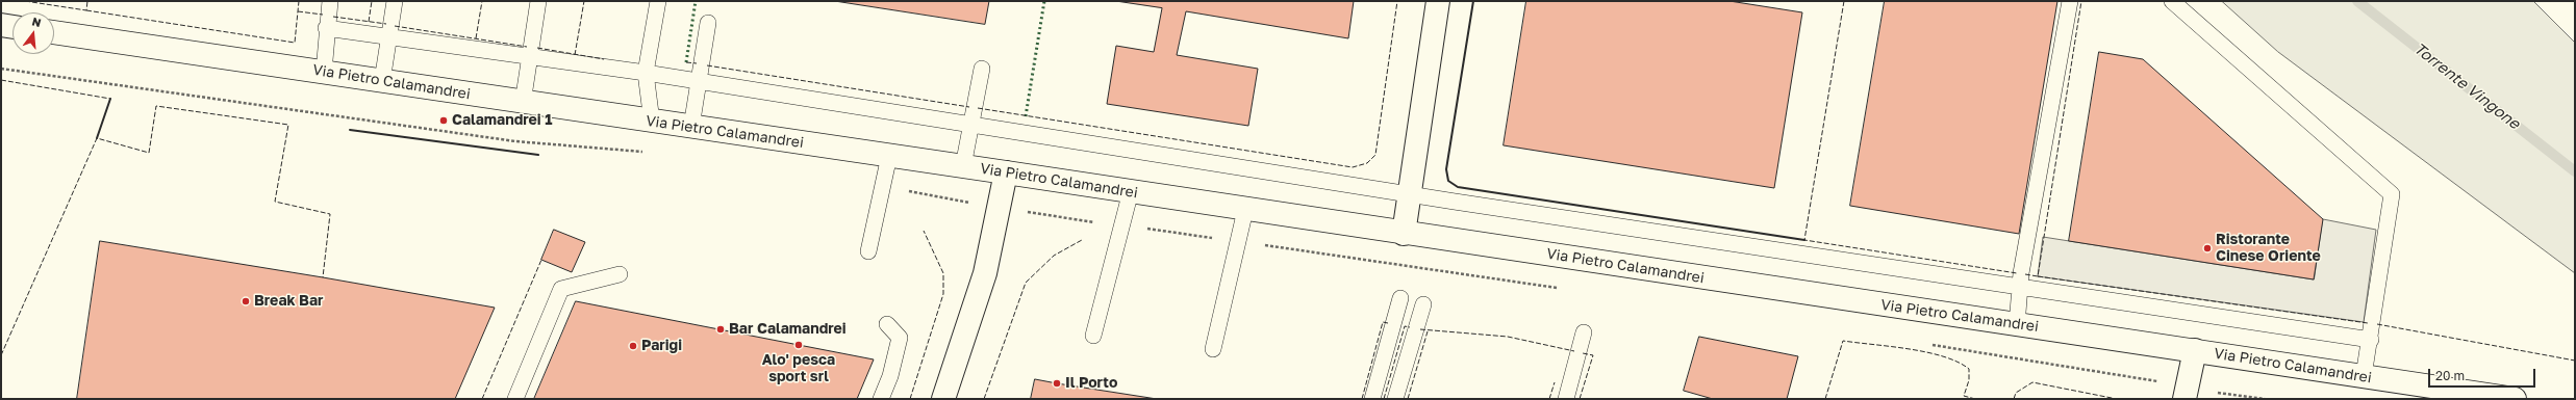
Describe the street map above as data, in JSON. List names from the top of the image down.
{
  "streets": {
    "main road": ["Via Pietro Calamandrei"]
  },
  "water": ["Torrente Vingone"],
  "places": [
    "Calamandrei 1",
    "Ristorante Cinese Oriente",
    "Break Bar",
    "Bar Calamandrei",
    "Alo' pesca sport srl",
    "Parigi",
    "Il Porto"
  ],
  "scale_bar": "20 m",
  "north": "top"
}
